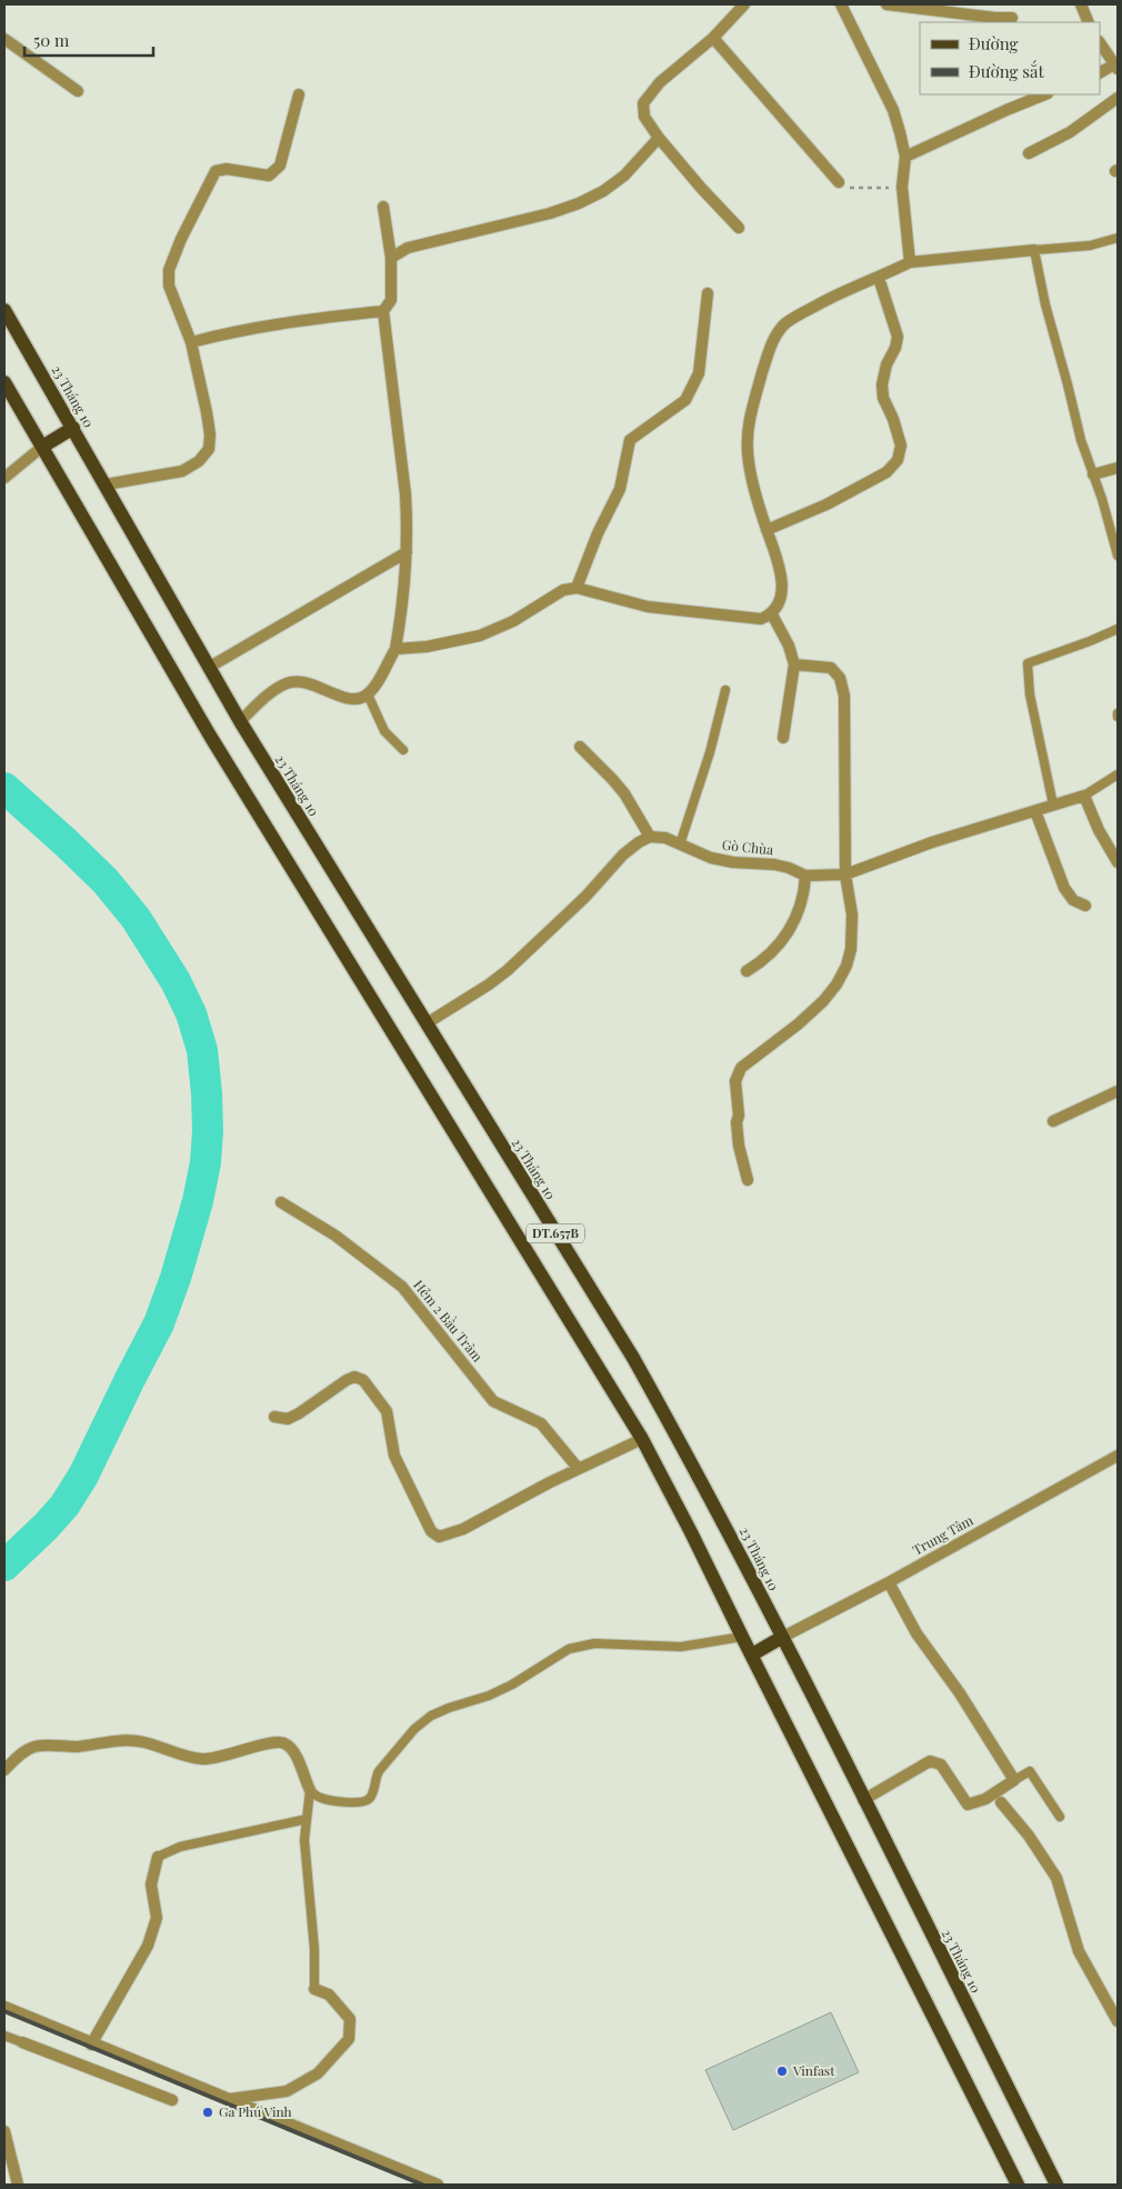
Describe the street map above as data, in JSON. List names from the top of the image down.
{
  "streets": {
    "main road": ["23 Tháng 10", "ĐT.657B"],
    "street": ["Gò Chùa", "Hẻm 2 Bầu Trâm", "Trung Tâm"]
  },
  "crossings": [
    ["23 Tháng 10", "Trung Tâm"]
  ],
  "places": ["Vinfast", "Ga Phú Vinh"],
  "legend": ["Đường", "Đường sắt"],
  "scale_bar": "50 m"
}
